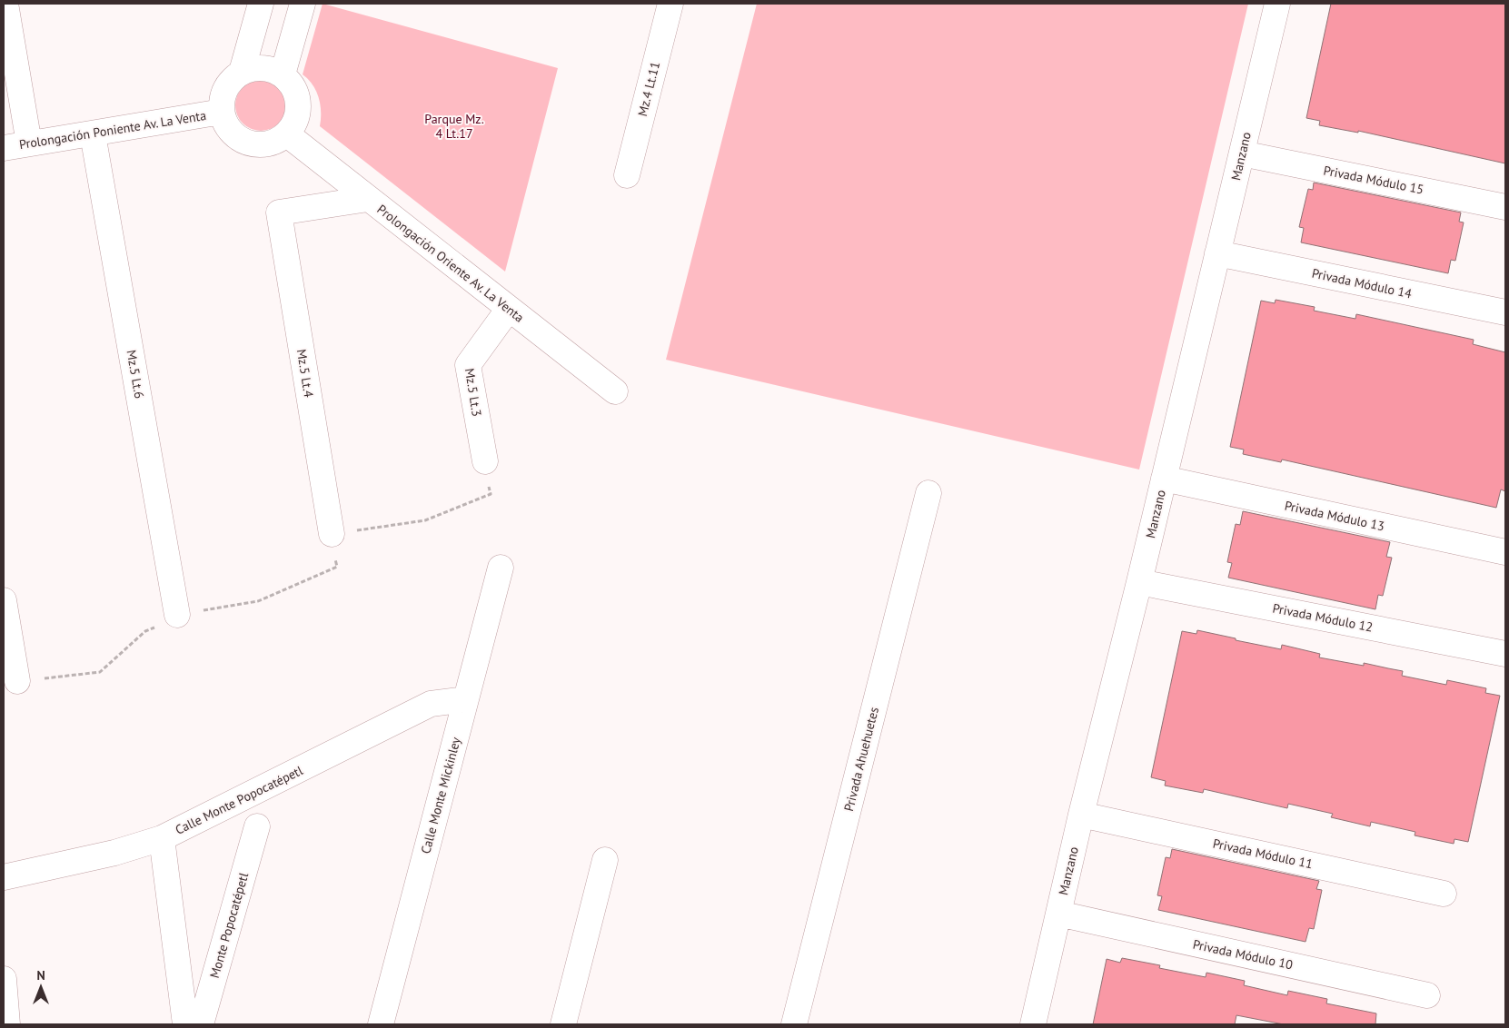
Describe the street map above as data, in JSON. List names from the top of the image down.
{
  "streets": {
    "street": [
      "Mz.4 Lt.11",
      "Prolongación Poniente Av. La Venta",
      "Manzano",
      "Privada Módulo 15",
      "Prolongación Oriente Av. La Venta",
      "Privada Módulo 14",
      "Mz.5 Lt.4",
      "Mz.5 Lt.6",
      "Mz.5 Lt.3",
      "Privada Módulo 13",
      "Privada Módulo 12",
      "Privada Ahuehuetes",
      "Calle Monte Mickinley",
      "Calle Monte Popocatépetl",
      "Privada Módulo 11",
      "Monte Popocatépetl",
      "Privada Módulo 10"
    ]
  },
  "crossings": [
    ["Prolongación Poniente Av. La Venta", "Prolongación Oriente Av. La Venta"],
    ["Prolongación Poniente Av. La Venta", "Mz.5 Lt.6"],
    ["Manzano", "Privada Módulo 15"],
    ["Manzano", "Privada Módulo 14"],
    ["Manzano", "Privada Módulo 13"],
    ["Manzano", "Privada Módulo 12"],
    ["Manzano", "Privada Módulo 11"],
    ["Manzano", "Privada Módulo 10"],
    ["Prolongación Oriente Av. La Venta", "Mz.5 Lt.4"],
    ["Prolongación Oriente Av. La Venta", "Mz.5 Lt.3"],
    ["Calle Monte Mickinley", "Calle Monte Popocatépetl"]
  ],
  "parks": ["Parque Mz. 4 Lt.17"],
  "north": "top"
}
